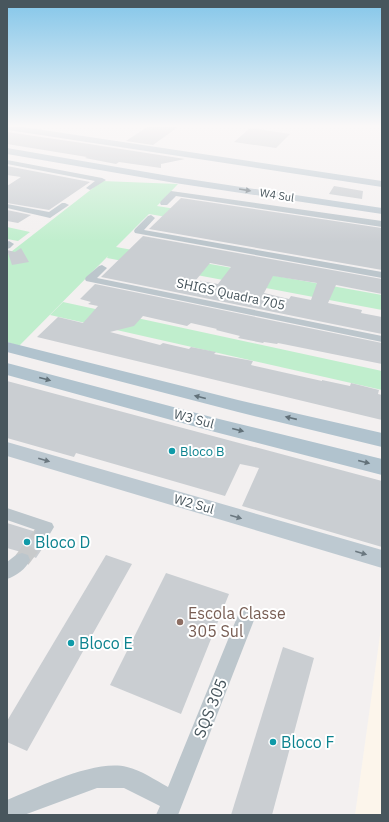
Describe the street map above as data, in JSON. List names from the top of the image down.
{
  "streets": {
    "main road": ["W4 Sul", "W3 Sul", "W2 Sul"],
    "street": ["SHIGS Quadra 705", "SQS 305"]
  },
  "one_way": ["W2 Sul"],
  "places": [
    "Bloco B",
    "Bloco D",
    "Escola Classe 305 Sul",
    "Bloco E",
    "Bloco F"
  ]
}
